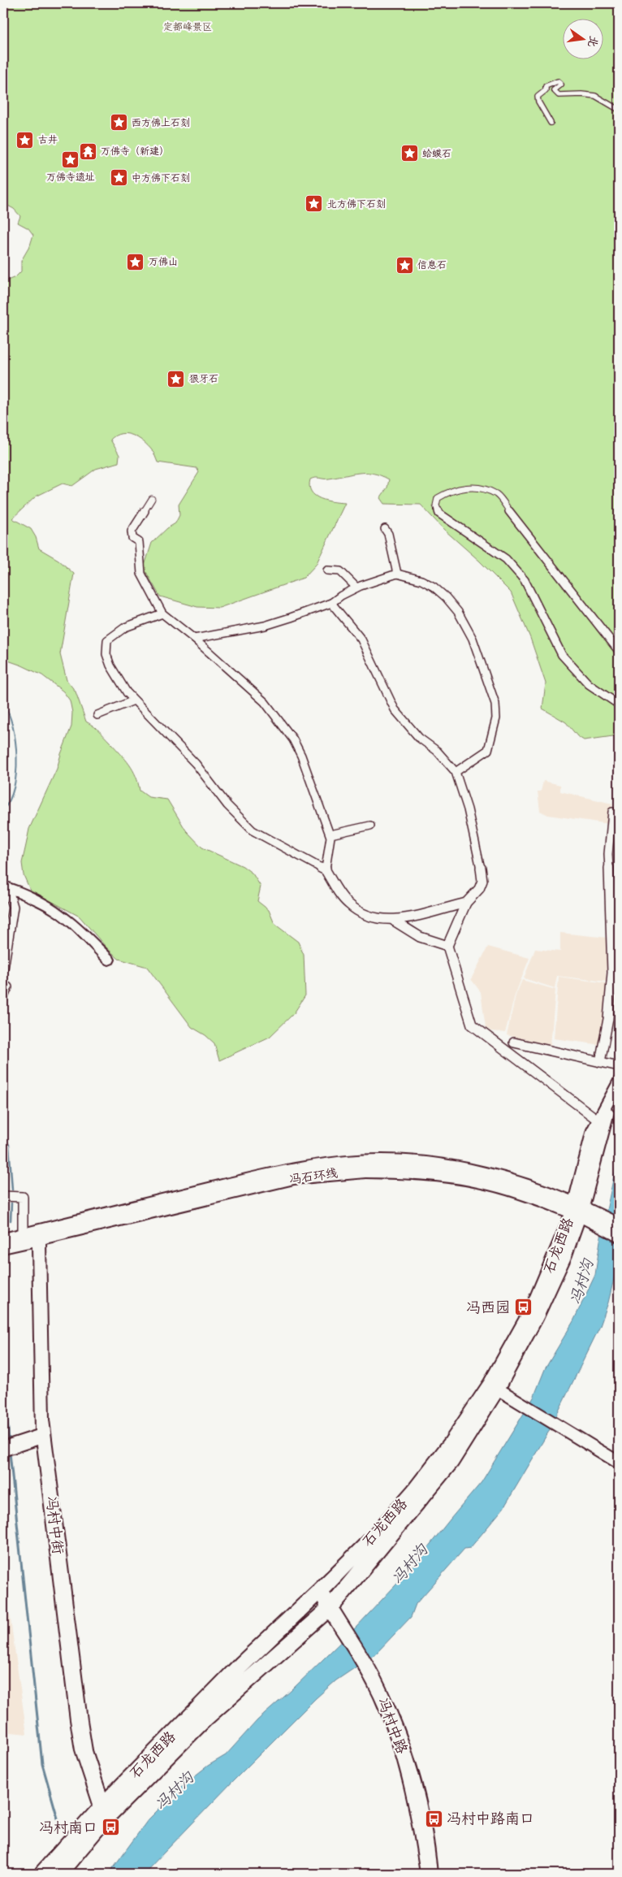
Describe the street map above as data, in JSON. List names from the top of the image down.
{
  "streets": {
    "main road": [
      "冯石环线",
      "石龙西路",
      "冯村中街",
      "冯村中路"
    ]
  },
  "crossings": [
    ["冯石环线", "石龙西路"],
    ["冯石环线", "冯村中街"],
    ["石龙西路", "冯村中街"],
    ["石龙西路", "冯村中路"]
  ],
  "water": ["冯村沟"],
  "parks": ["定都峰景区"],
  "places": {
    "place": [
      "西方佛上石刻",
      "古井",
      "蛤蟆石",
      "万佛寺遗址",
      "中方佛下石刻",
      "北方佛下石刻",
      "万佛山",
      "信息石",
      "狼牙石"
    ],
    "temple": ["万佛寺（新建）"],
    "bus stop": ["冯西园", "冯村中路南口", "冯村南口"]
  },
  "north": "right"
}
